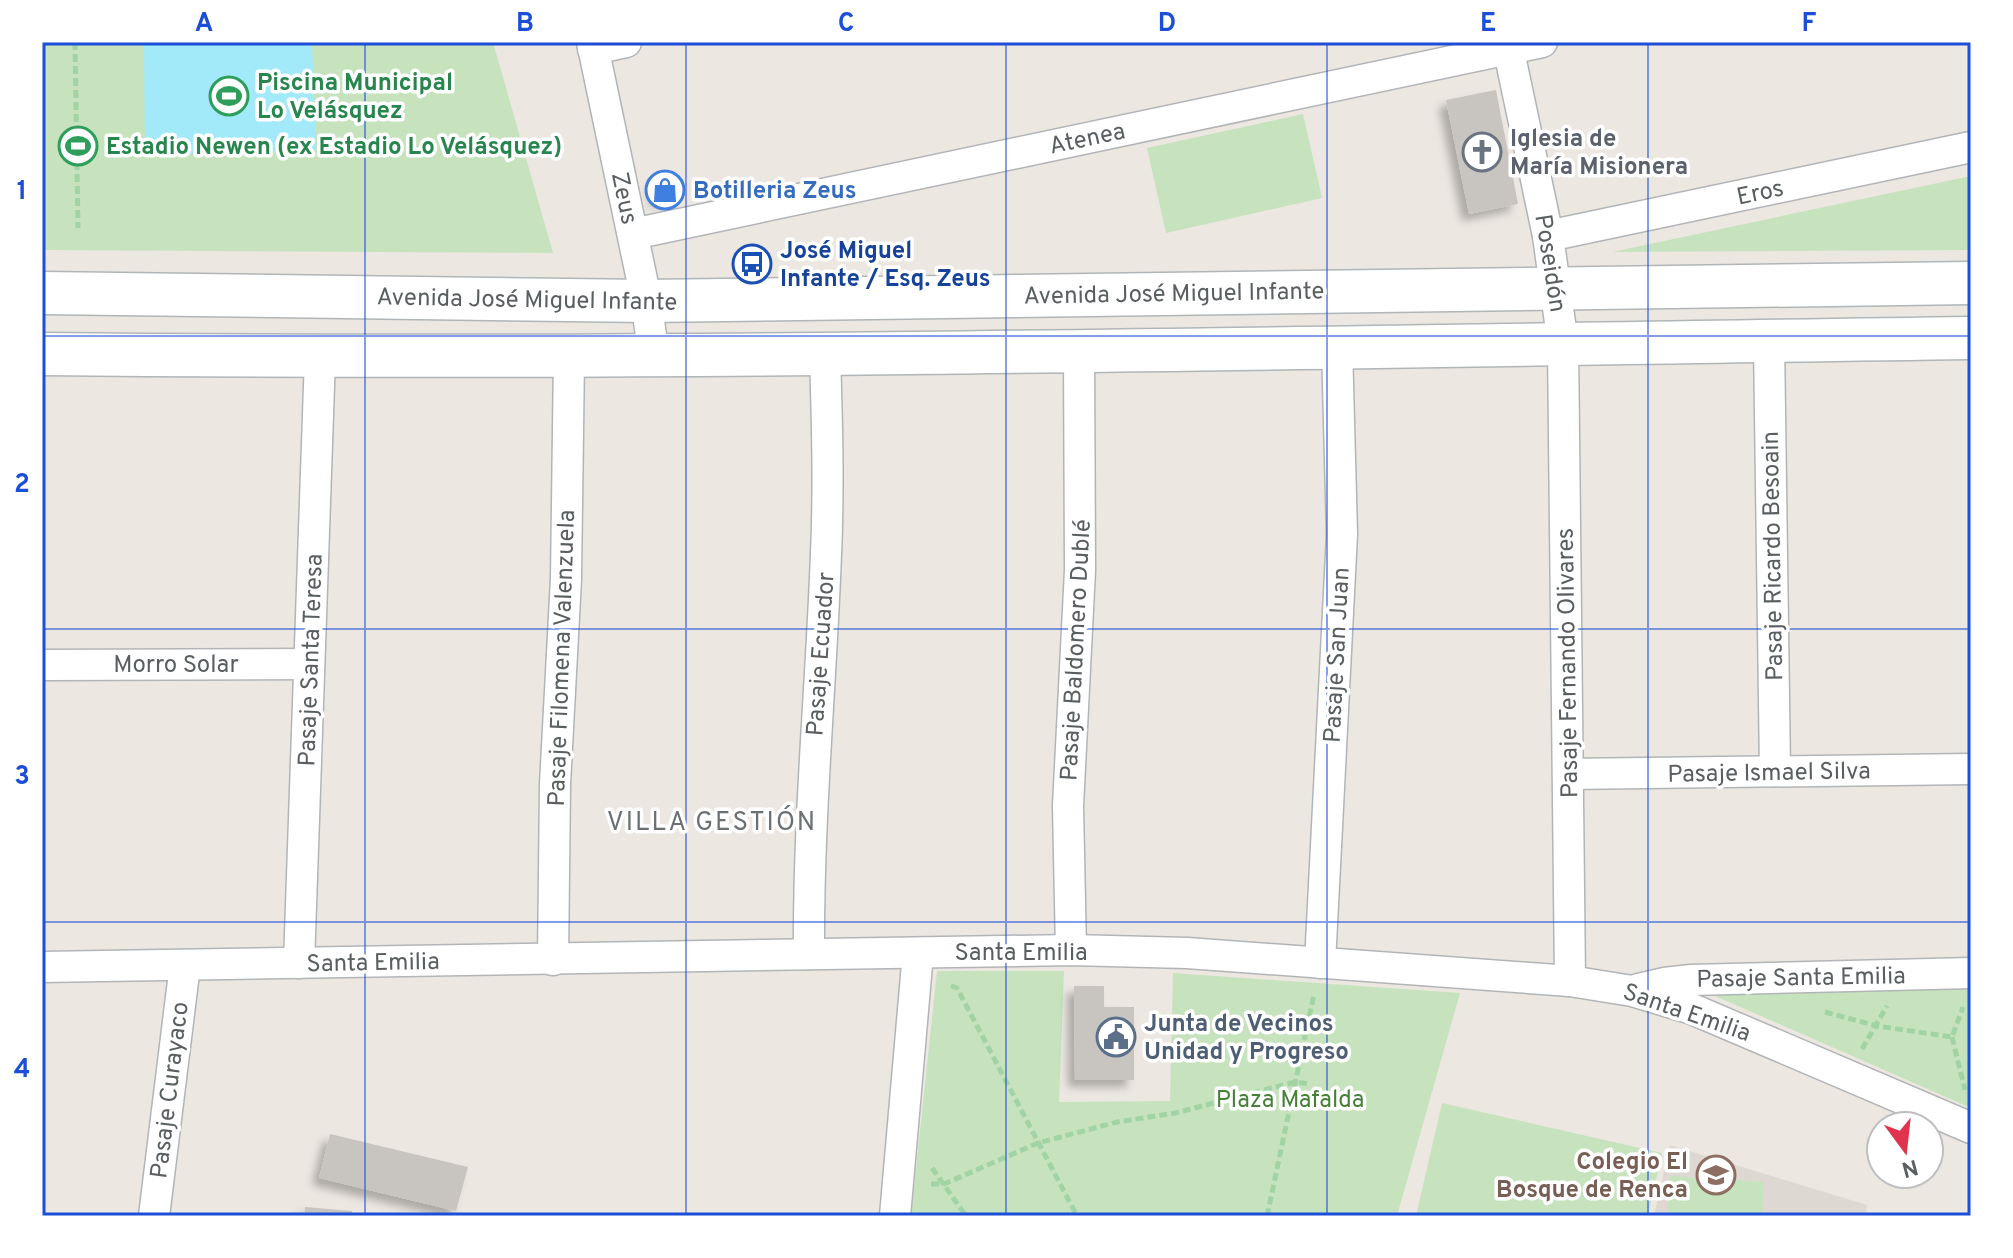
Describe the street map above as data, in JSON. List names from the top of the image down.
{
  "streets": {
    "main road": ["Avenida José Miguel Infante"],
    "street": [
      "Atenea",
      "Eros",
      "Zeus",
      "Poseidón",
      "Pasaje Ricardo Besoain",
      "Pasaje Baldomero Dublé",
      "Pasaje Ecuador",
      "Pasaje San Juan",
      "Pasaje Filomena Valenzuela",
      "Pasaje Santa Teresa",
      "Pasaje Fernando Olivares",
      "Morro Solar",
      "Pasaje Ismael Silva",
      "Santa Emilia",
      "Pasaje Santa Emilia",
      "Pasaje Curayaco"
    ]
  },
  "crossings": [
    ["Atenea", "Zeus"],
    ["Atenea", "Poseidón"],
    ["Eros", "Poseidón"],
    ["Zeus", "Avenida José Miguel Infante"],
    ["Poseidón", "Avenida José Miguel Infante"],
    ["Poseidón", "Pasaje Fernando Olivares"],
    ["Pasaje Ricardo Besoain", "Pasaje Ismael Silva"],
    ["Pasaje Baldomero Dublé", "Santa Emilia"],
    ["Pasaje Ecuador", "Santa Emilia"],
    ["Pasaje San Juan", "Santa Emilia"],
    ["Pasaje Filomena Valenzuela", "Santa Emilia"],
    ["Pasaje Santa Teresa", "Morro Solar"],
    ["Pasaje Santa Teresa", "Santa Emilia"],
    ["Pasaje Fernando Olivares", "Pasaje Ismael Silva"],
    ["Pasaje Fernando Olivares", "Santa Emilia"],
    ["Santa Emilia", "Pasaje Santa Emilia"],
    ["Santa Emilia", "Pasaje Curayaco"]
  ],
  "districts": ["VILLA GESTIÓN"],
  "parks": ["Plaza Mafalda"],
  "places": {
    "sports": ["Piscina Municipal Lo Velásquez", "Estadio Newen (ex Estadio Lo Velásquez)"],
    "church": ["Iglesia de María Misionera"],
    "shop": ["Botilleria Zeus"],
    "bus stop": ["José Miguel Infante / Esq. Zeus"],
    "public building": ["Junta de Vecinos Unidad y Progreso"],
    "school or university": ["Colegio El Bosque de Renca"]
  },
  "north": "bottom",
  "grid": {
    "columns": [
      "A",
      "B",
      "C",
      "D",
      "E",
      "F"
    ],
    "rows": [
      "1",
      "2",
      "3",
      "4"
    ]
  }
}
